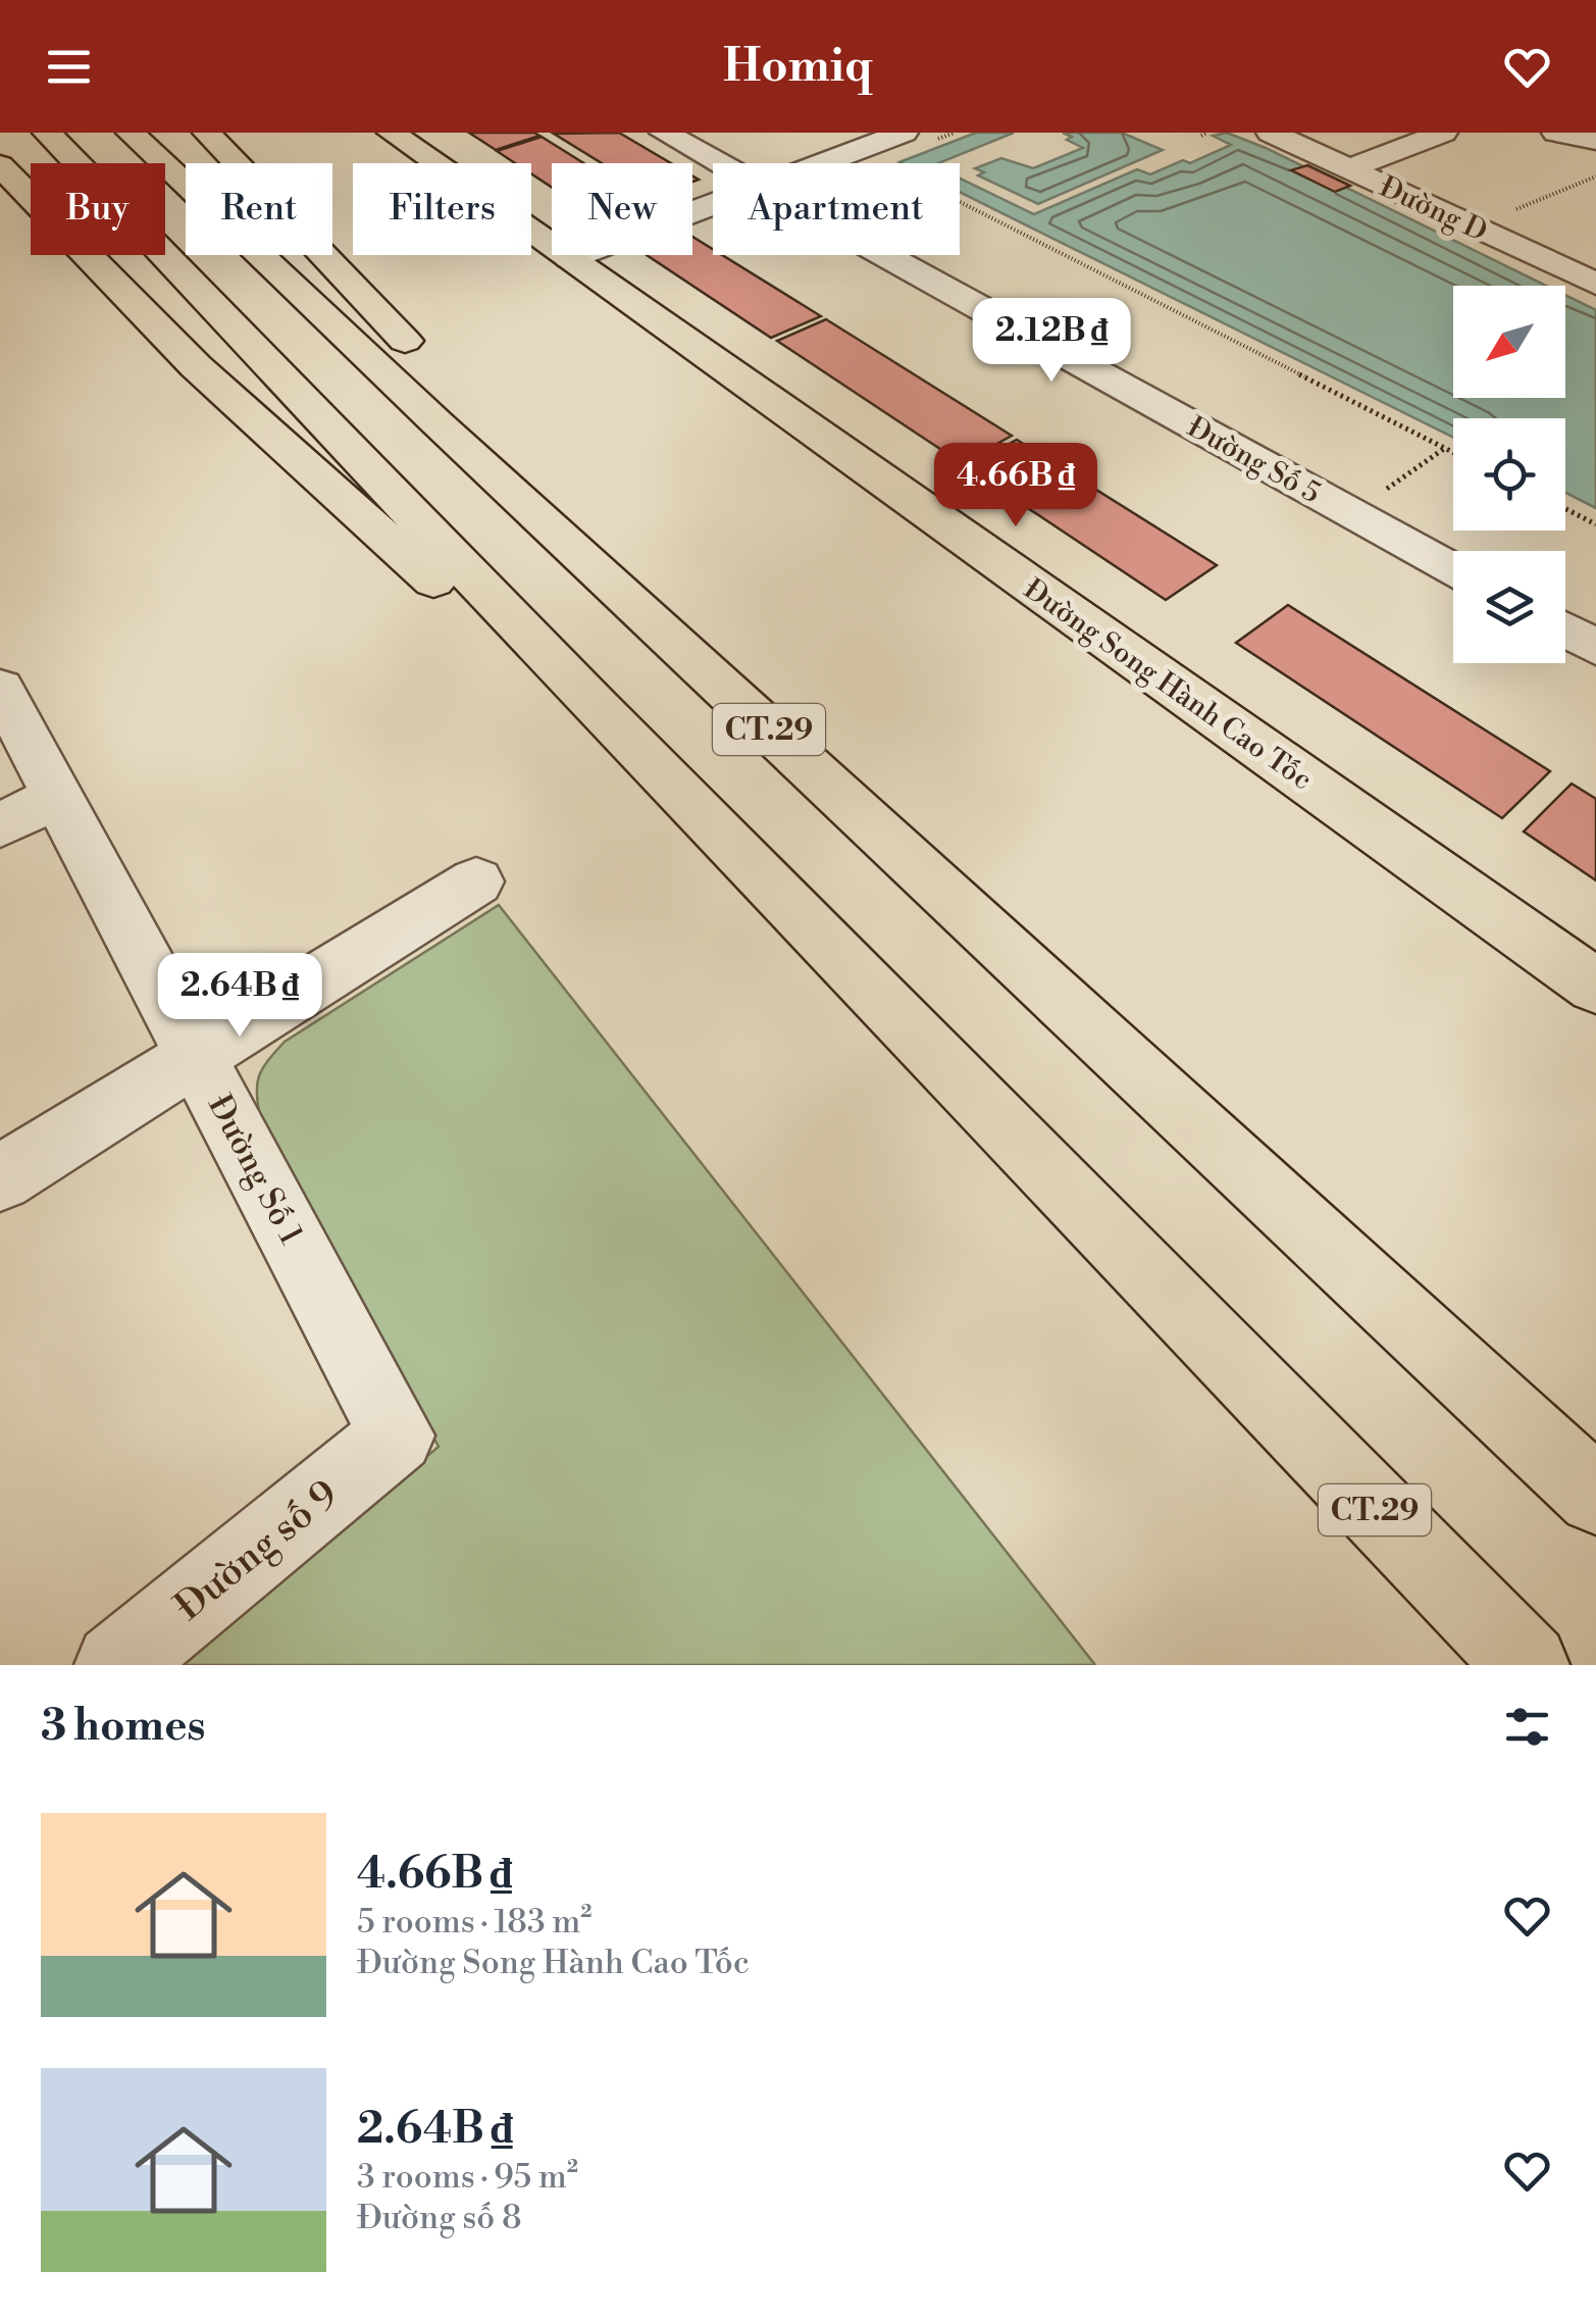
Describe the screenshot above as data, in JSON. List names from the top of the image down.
{
  "streets": {
    "main road": ["Đường Song Hành Cao Tốc", "CT.29"],
    "street": [
      "Đường D",
      "Đường Số 5",
      "Đường Số 1",
      "Đường số 9"
    ]
  },
  "crossings": [
    ["Đường Số 1", "Đường số 9"]
  ],
  "north": "bottom left",
  "page": {
    "header": "Homiq",
    "chip": [
      "Buy",
      "Rent",
      "Filters",
      "New",
      "Apartment"
    ],
    "price": ["2.12B ₫", "4.66B ₫", "2.64B ₫"],
    "heading": "3 homes",
    "list": [
      {
        "name": "4.66B ₫",
        "note": "5 rooms · 183 m² · Đường Song Hành Cao Tốc"
      },
      {
        "name": "2.64B ₫",
        "note": "3 rooms · 95 m² · Đường số 8"
      }
    ]
  }
}
